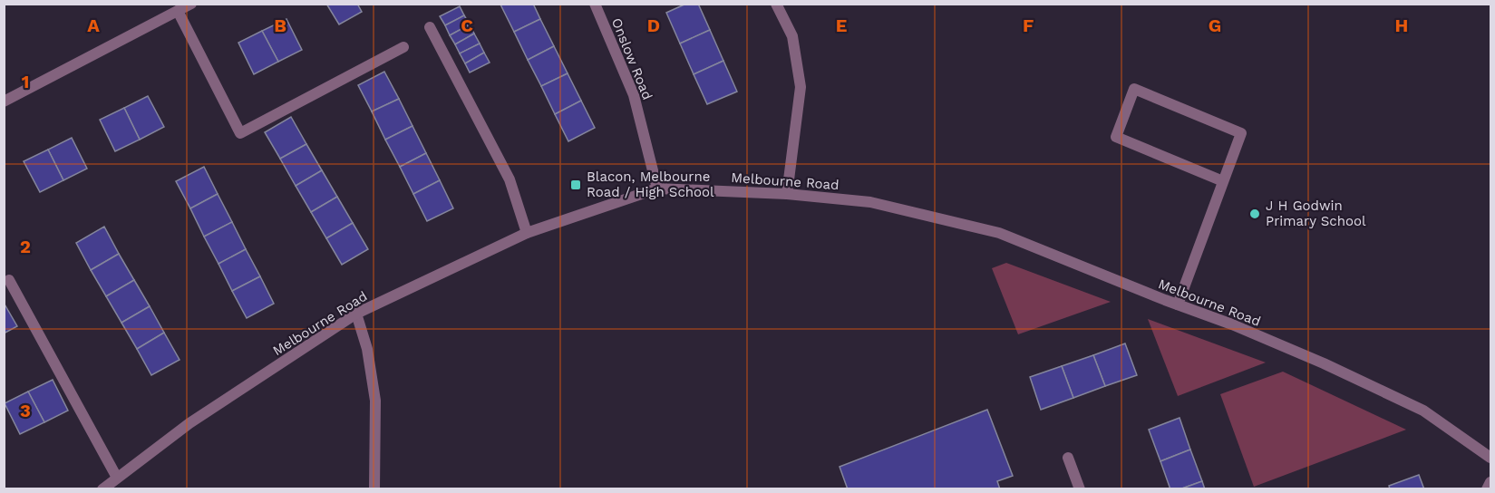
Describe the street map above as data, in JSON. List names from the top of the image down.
{
  "streets": {
    "street": ["Onslow Road", "Melbourne Road"]
  },
  "crossings": [
    ["Onslow Road", "Melbourne Road"]
  ],
  "places": {
    "transit": ["Blacon, Melbourne Road / High School"],
    "other": ["J H Godwin Primary School"]
  },
  "grid": {
    "columns": [
      "A",
      "B",
      "C",
      "D",
      "E",
      "F",
      "G",
      "H"
    ],
    "rows": ["1", "2", "3"]
  }
}
